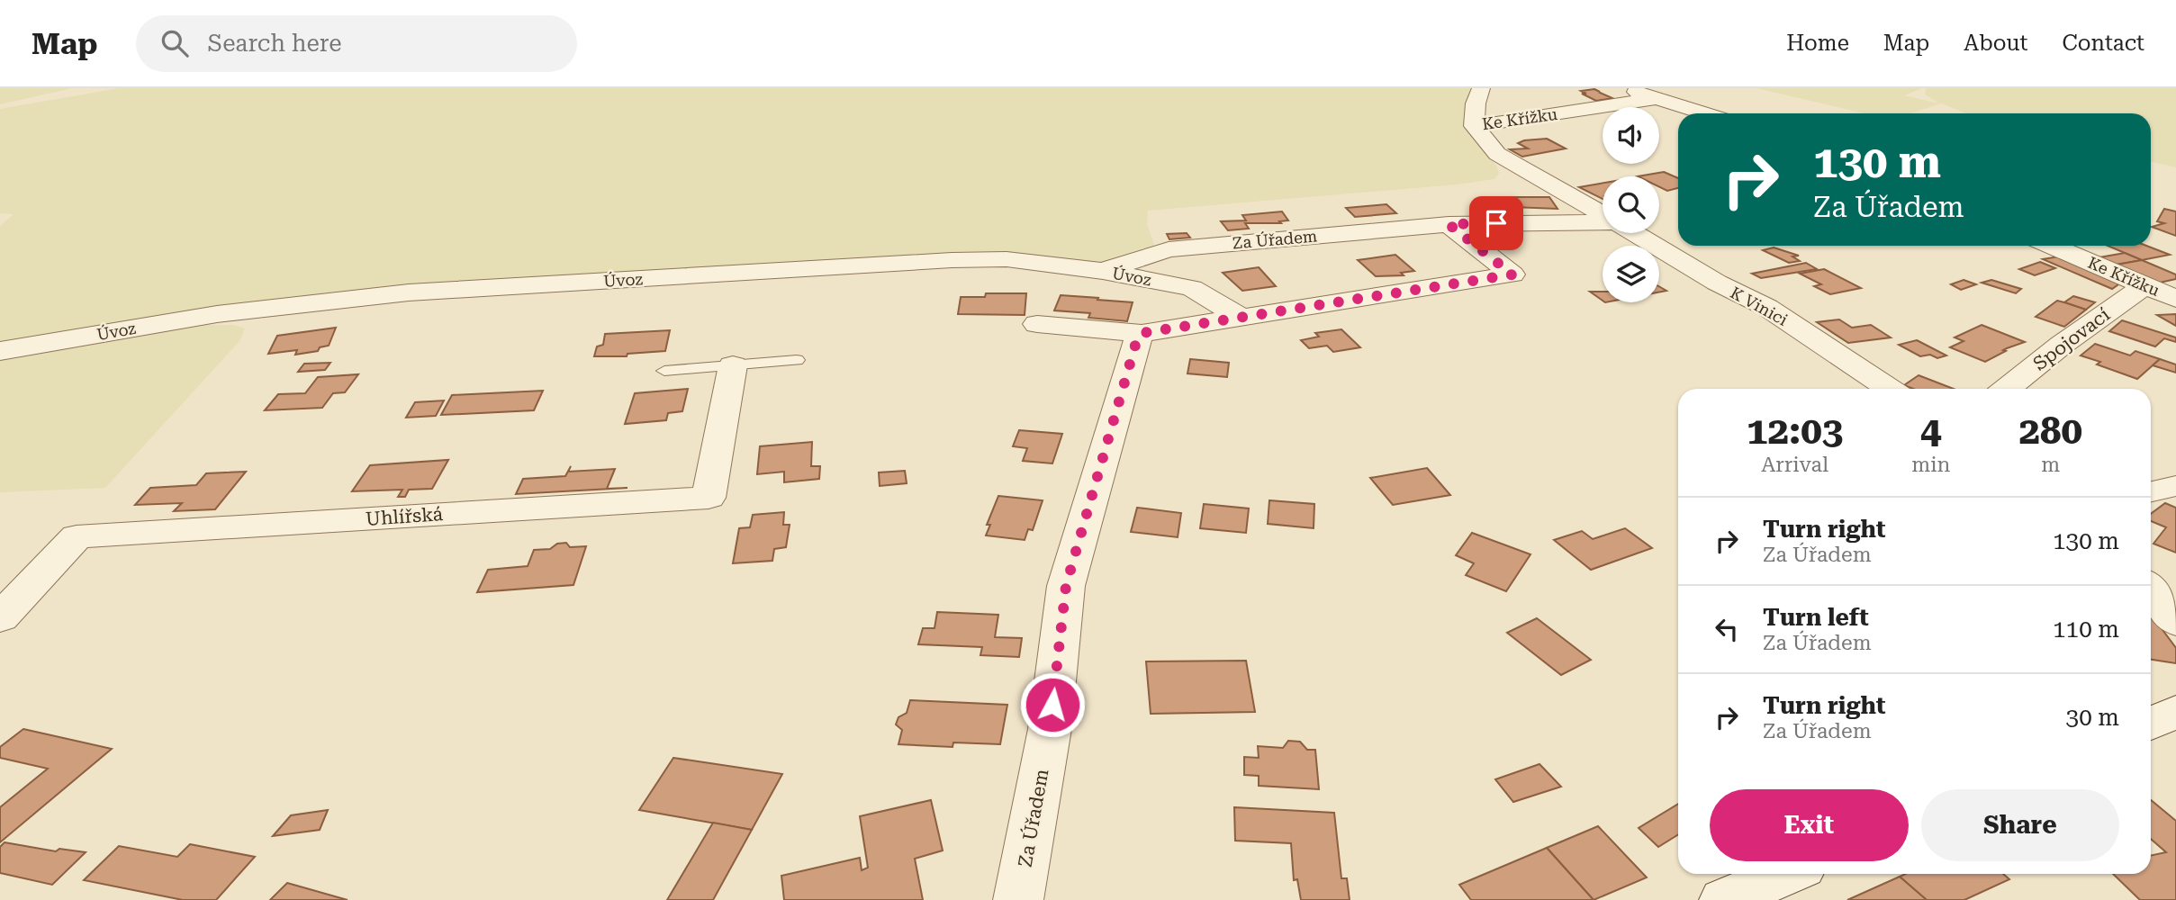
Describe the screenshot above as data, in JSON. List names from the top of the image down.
{
  "streets": {
    "street": [
      "Ke Křížku",
      "Za Úřadem",
      "Úvoz",
      "K Vinici",
      "Spojovací",
      "Uhlířská"
    ]
  },
  "crossings": [
    ["Ke Křížku", "Spojovací"],
    ["Za Úřadem", "Úvoz"]
  ],
  "page": {
    "header": "Map",
    "search": "Search here",
    "nav": [
      "Home",
      "Map",
      "About",
      "Contact"
    ],
    "turn": ["130 m", "Za Úřadem"],
    "eta": [
      "12:03",
      "Arrival",
      "4",
      "min",
      "280",
      "m"
    ],
    "list": [
      {
        "name": "Turn right",
        "note": "Za Úřadem",
        "value": "130 m"
      },
      {
        "name": "Turn left",
        "note": "Za Úřadem",
        "value": "110 m"
      },
      {
        "name": "Turn right",
        "note": "Za Úřadem",
        "value": "30 m"
      }
    ],
    "buttons": ["Exit", "Share"]
  }
}
